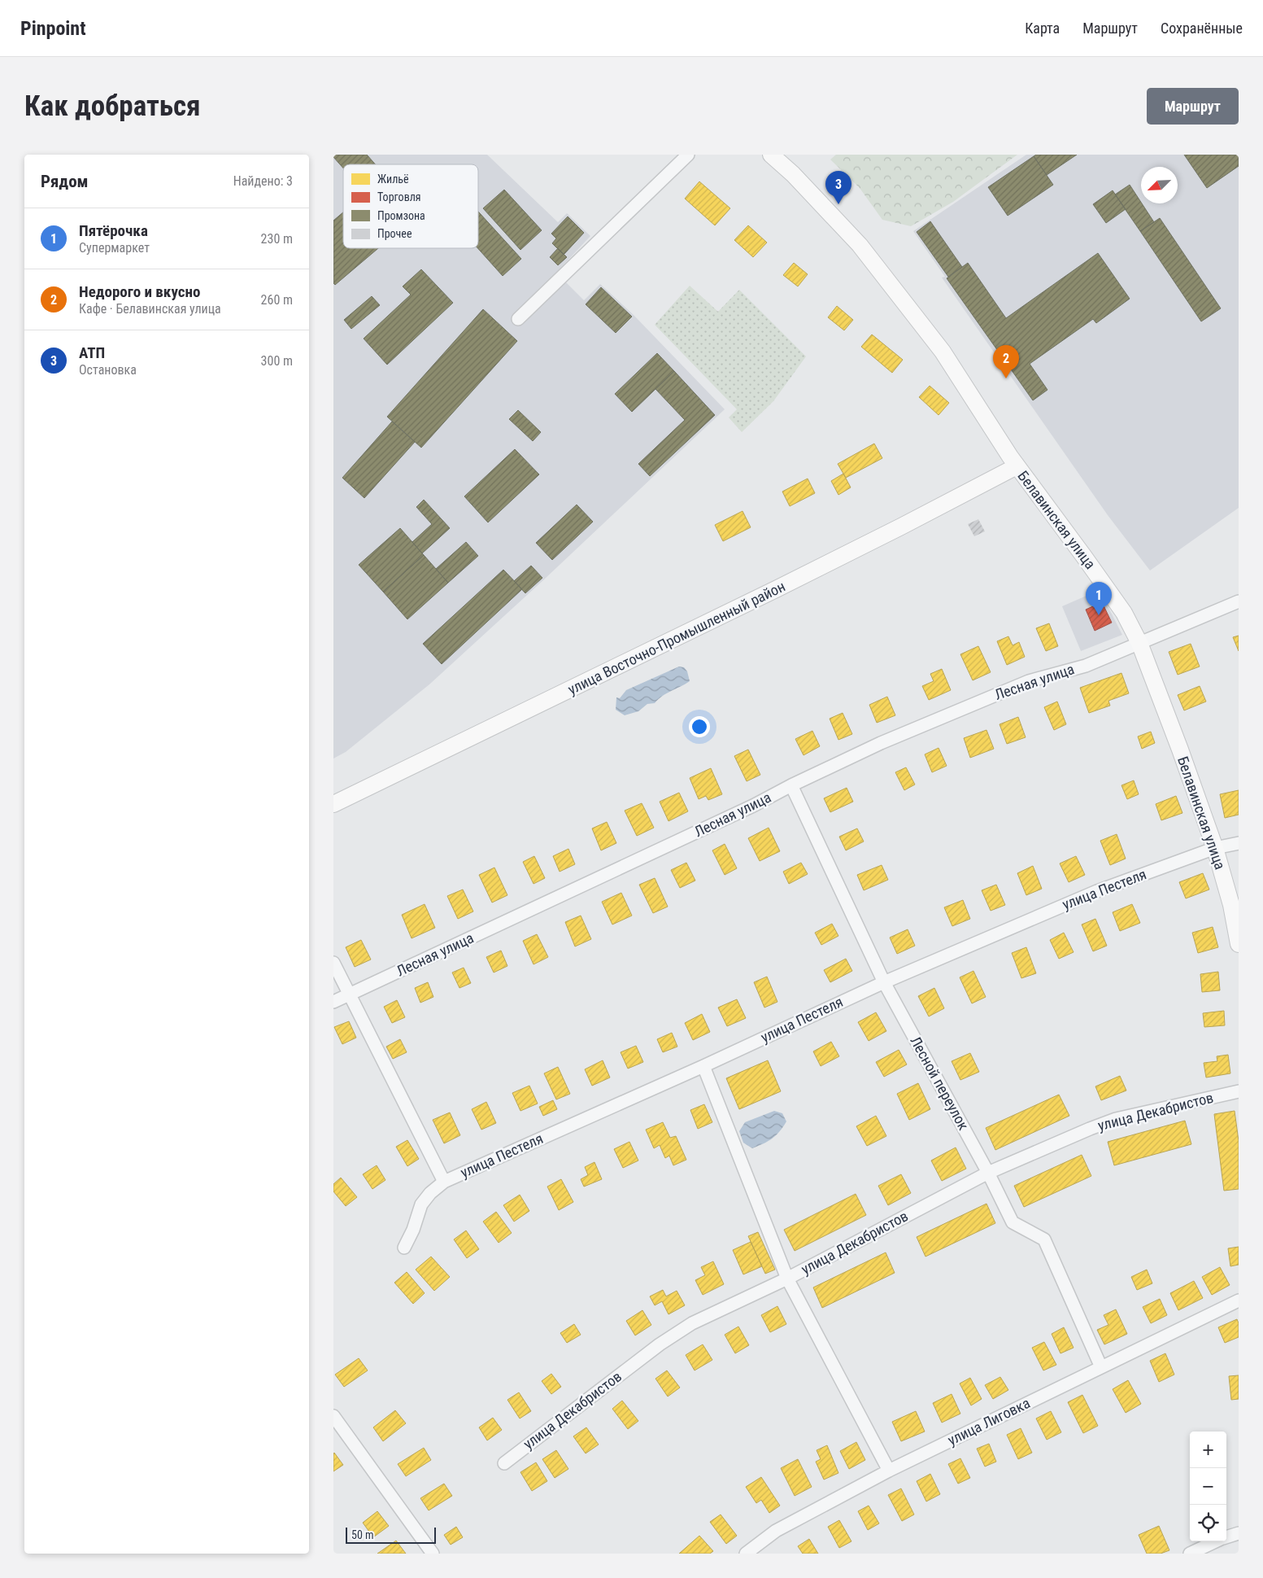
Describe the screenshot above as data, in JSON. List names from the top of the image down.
{
  "streets": {
    "main road": ["Белавинская улица", "улица Восточно-Промышленный район"],
    "street": [
      "Лесная улица",
      "улица Пестеля",
      "Лесной переулок",
      "улица Декабристов",
      "улица Лиговка"
    ]
  },
  "crossings": [
    ["Белавинская улица", "улица Восточно-Промышленный район"],
    ["Белавинская улица", "Лесная улица"],
    ["Белавинская улица", "улица Пестеля"],
    ["Лесная улица", "Лесной переулок"],
    ["улица Пестеля", "Лесной переулок"],
    ["Лесной переулок", "улица Декабристов"],
    ["Лесной переулок", "улица Лиговка"]
  ],
  "legend": [
    "Жильё",
    "Торговля",
    "Промзона",
    "Прочее"
  ],
  "scale_bar": "50 m",
  "north": "bottom left",
  "page": {
    "header": "Pinpoint",
    "nav": ["Карта", "Маршрут", "Сохранённые"],
    "buttons": "Маршрут",
    "title": "Как добраться",
    "heading": ["Рядом", "Найдено: 3"],
    "pins": ["3", "2", "1"],
    "list": [
      {
        "mark": "1",
        "name": "Пятёрочка",
        "note": "Супермаркет",
        "value": "230 m"
      },
      {
        "mark": "2",
        "name": "Недорого и вкусно",
        "note": "Кафе · Белавинская улица",
        "value": "260 m"
      },
      {
        "mark": "3",
        "name": "АТП",
        "note": "Остановка",
        "value": "300 m"
      }
    ],
    "map_buttons": ["+", "−"],
    "scale": "50 m"
  }
}
